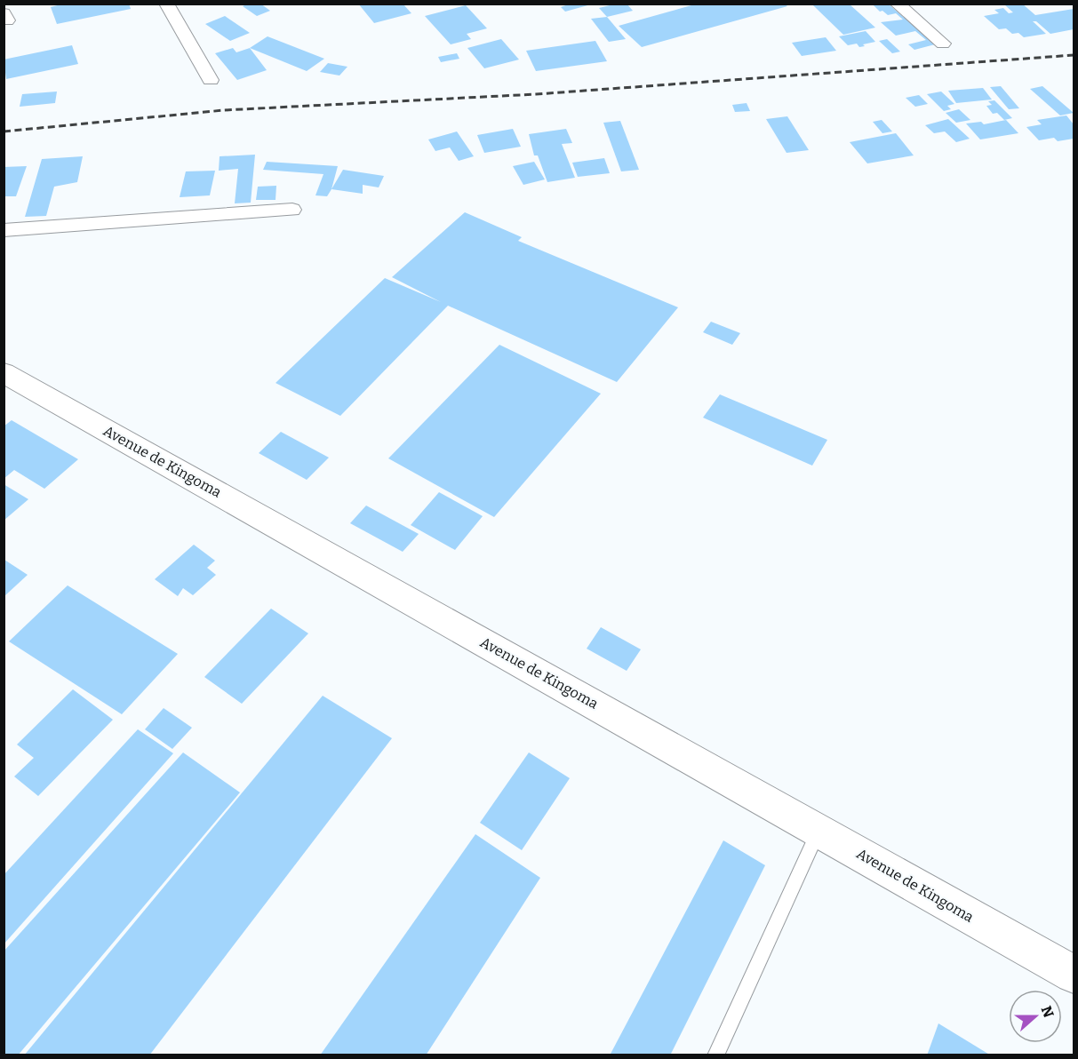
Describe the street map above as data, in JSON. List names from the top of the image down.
{
  "streets": {
    "street": ["Avenue de Kingoma"]
  },
  "north": "right"
}
